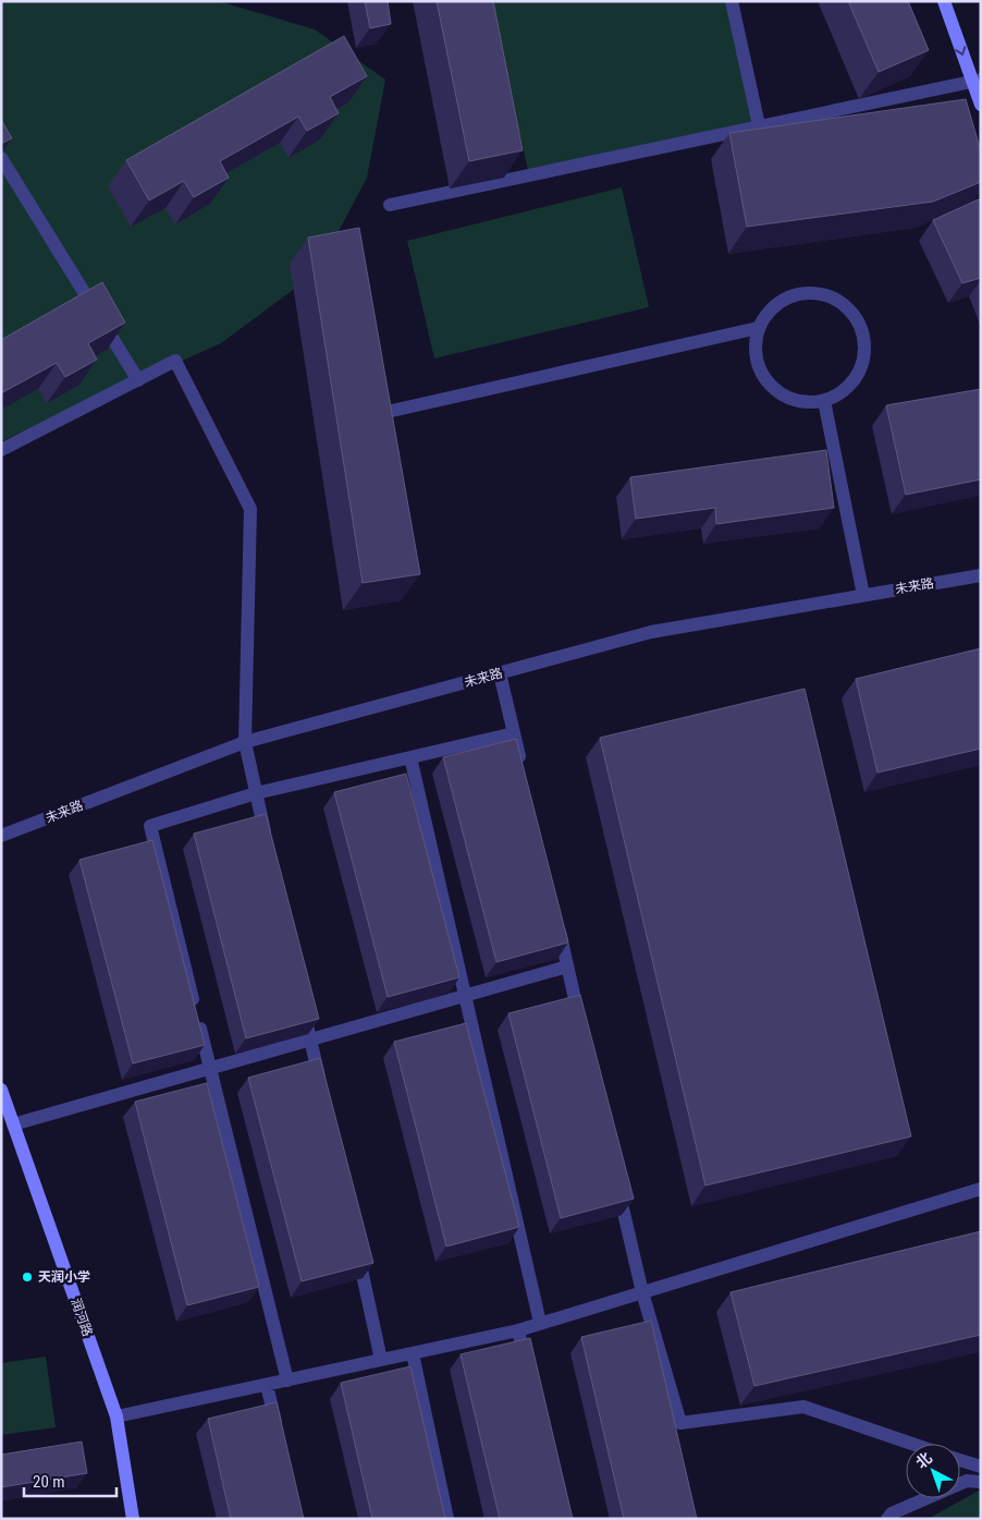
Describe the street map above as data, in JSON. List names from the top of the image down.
{
  "streets": {
    "street": ["未来路", "润河路"]
  },
  "places": ["天润小学"],
  "scale_bar": "20 m",
  "north": "top left"
}
